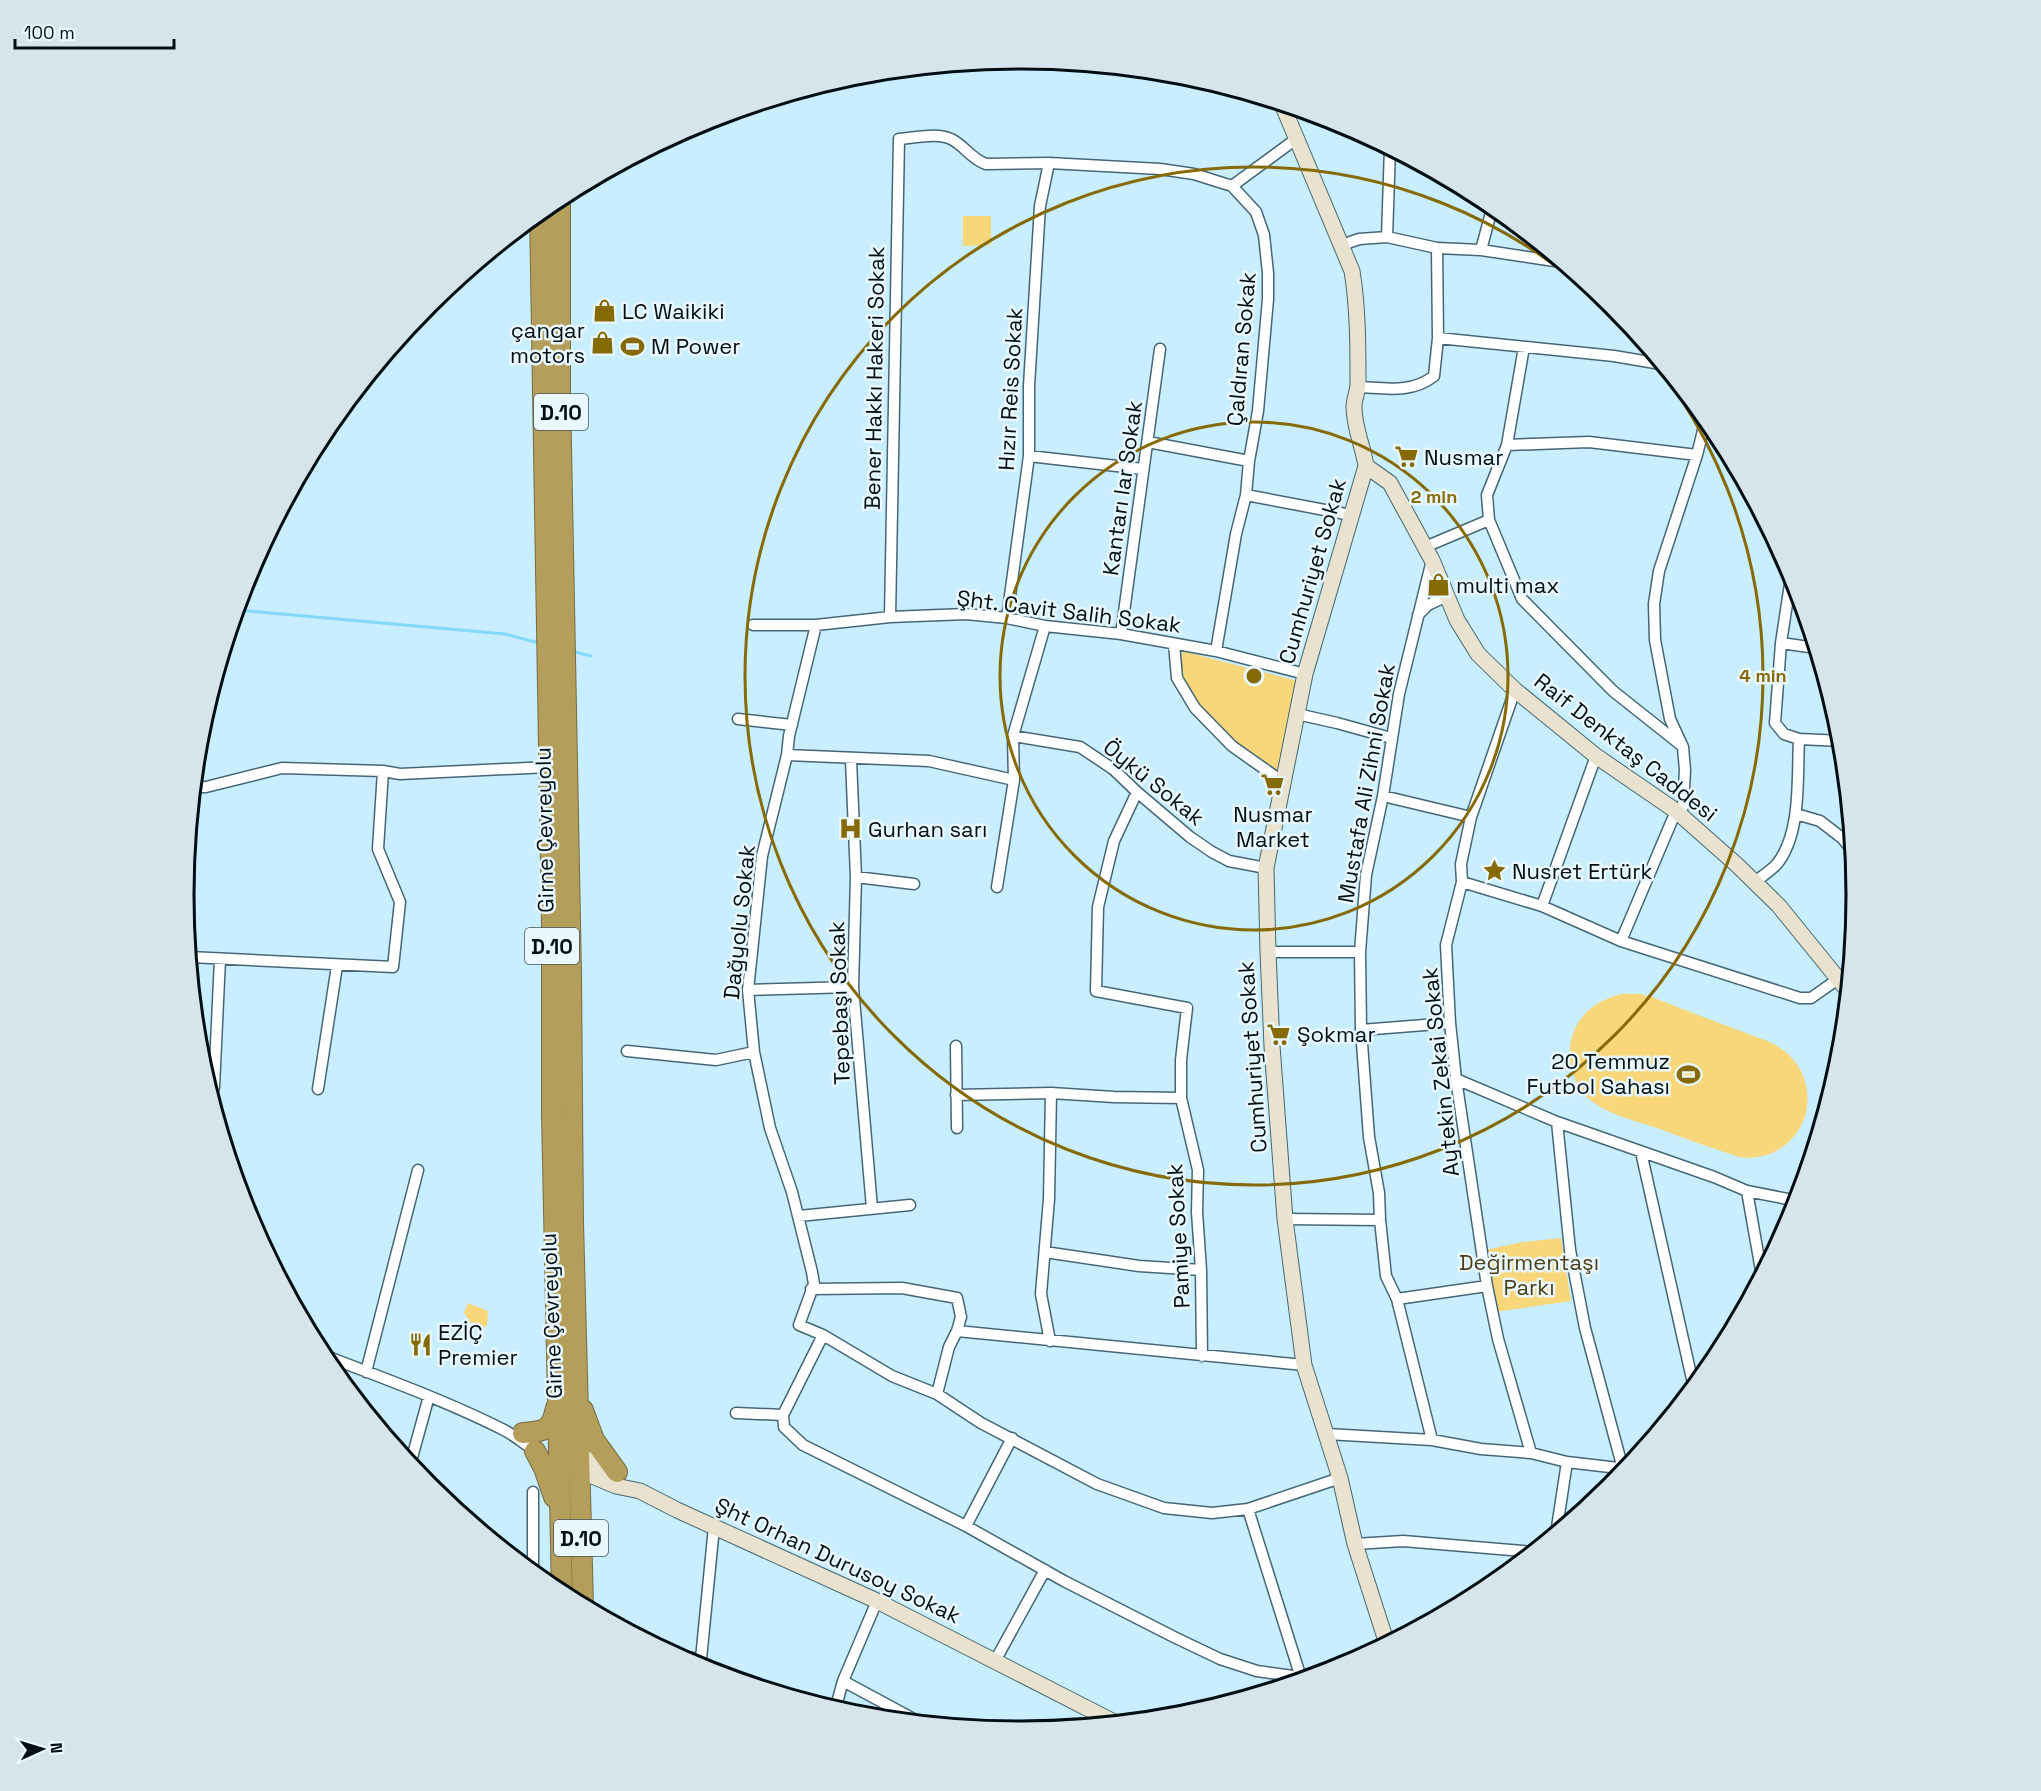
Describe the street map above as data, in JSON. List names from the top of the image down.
{
  "streets": {
    "highway": ["D.10", "Girne Çevreyolu"],
    "street": [
      "Çaldıran Sokak",
      "Bener Hakkı Hakeri Sokak",
      "Hızır Reis Sokak",
      "Kantarı lar Sokak",
      "Cumhuriyet Sokak",
      "Şht. Cavit Salih Sokak",
      "Raif Denktaş Caddesi",
      "Öykü Sokak",
      "Mustafa Ali Zihni Sokak",
      "Dağyolu Sokak",
      "Tepebaşı Sokak",
      "Aytekin Zekai Sokak",
      "Pamiye Sokak",
      "Şht Orhan Durusoy Sokak"
    ]
  },
  "crossings": [
    ["Çaldıran Sokak", "Bener Hakkı Hakeri Sokak"],
    ["Çaldıran Sokak", "Hızır Reis Sokak"],
    ["Çaldıran Sokak", "Şht. Cavit Salih Sokak"],
    ["Bener Hakkı Hakeri Sokak", "Şht. Cavit Salih Sokak"],
    ["Hızır Reis Sokak", "Şht. Cavit Salih Sokak"],
    ["Kantarı lar Sokak", "Şht. Cavit Salih Sokak"],
    ["Cumhuriyet Sokak", "Şht. Cavit Salih Sokak"],
    ["Cumhuriyet Sokak", "Raif Denktaş Caddesi"],
    ["Cumhuriyet Sokak", "Öykü Sokak"],
    ["Şht. Cavit Salih Sokak", "Dağyolu Sokak"],
    ["Raif Denktaş Caddesi", "Mustafa Ali Zihni Sokak"],
    ["Raif Denktaş Caddesi", "Aytekin Zekai Sokak"],
    ["Öykü Sokak", "Pamiye Sokak"],
    ["Girne Çevreyolu", "Şht Orhan Durusoy Sokak"]
  ],
  "parks": ["Değirmentaşı Parkı"],
  "places": {
    "shop": ["LC Waikiki", "çangar motors", "multi max"],
    "sports": ["M Power", "20 Temmuz Futbol Sahası"],
    "supermarket": ["Nusmar", "Nusmar Market", "Şokmar"],
    "hospital": ["Gurhan sarı"],
    "place": ["Nusret Ertürk"],
    "restaurant": ["EZİÇ Premier"]
  },
  "scale_bar": "100 m",
  "north": "right",
  "rings": ["2 min", "4 min"]
}
